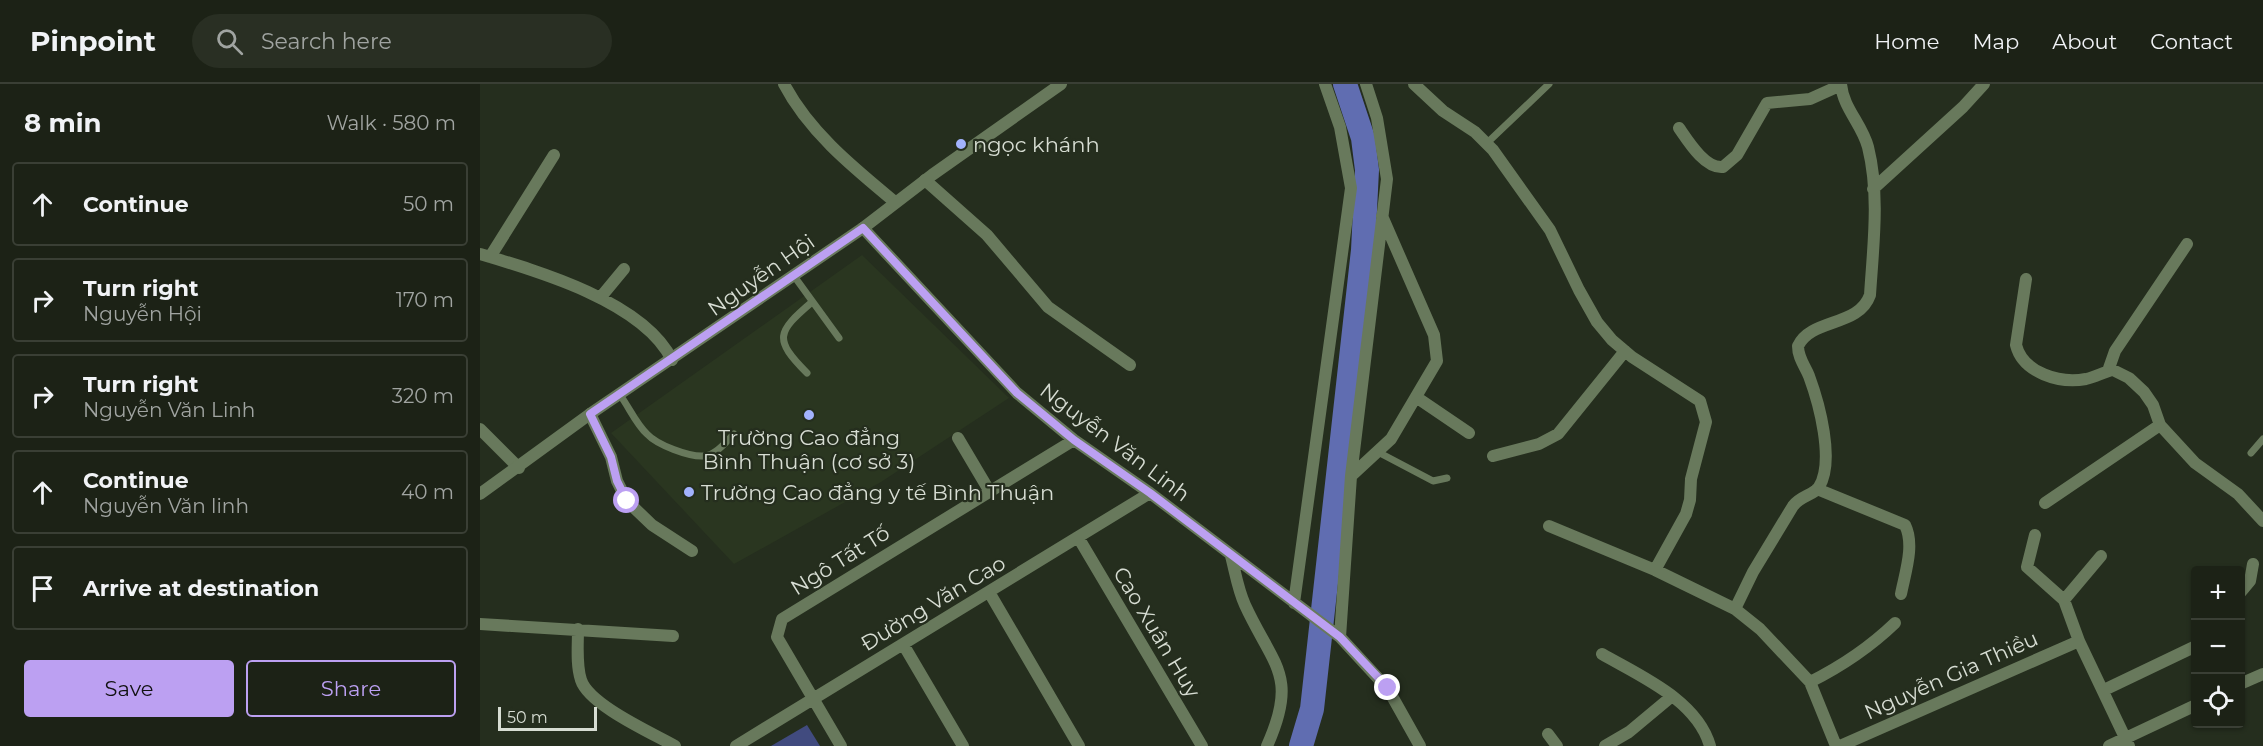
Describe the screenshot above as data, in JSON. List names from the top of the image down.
{
  "streets": {
    "street": [
      "Nguyễn Hội",
      "Nguyễn Văn Linh",
      "Ngô Tất Tố",
      "Đường Văn Cao",
      "Cao Xuân Huy",
      "Nguyễn Gia Thiều"
    ]
  },
  "crossings": [
    ["Nguyễn Hội", "Nguyễn Văn Linh"],
    ["Nguyễn Văn Linh", "Ngô Tất Tố"],
    ["Nguyễn Văn Linh", "Đường Văn Cao"],
    ["Ngô Tất Tố", "Đường Văn Cao"],
    ["Đường Văn Cao", "Cao Xuân Huy"]
  ],
  "places": ["ngọc khánh", "Trường Cao đẳng Bình Thuận (cơ sở 3)", "Trường Cao đẳng y tế Bình Thuận"],
  "scale_bar": "50 m",
  "page": {
    "header": "Pinpoint",
    "search": "Search here",
    "nav": [
      "Home",
      "Map",
      "About",
      "Contact"
    ],
    "heading": ["8 min", "Walk · 580 m"],
    "list": [
      ["Continue", "50 m"],
      ["Turn right", "Nguyễn Hội", "170 m"],
      ["Turn right", "Nguyễn Văn Linh", "320 m"],
      ["Continue", "Nguyễn Văn linh", "40 m"],
      "Arrive at destination"
    ],
    "map_buttons": ["+", "−"],
    "buttons": ["Save", "Share"],
    "scale": "50 m"
  }
}
